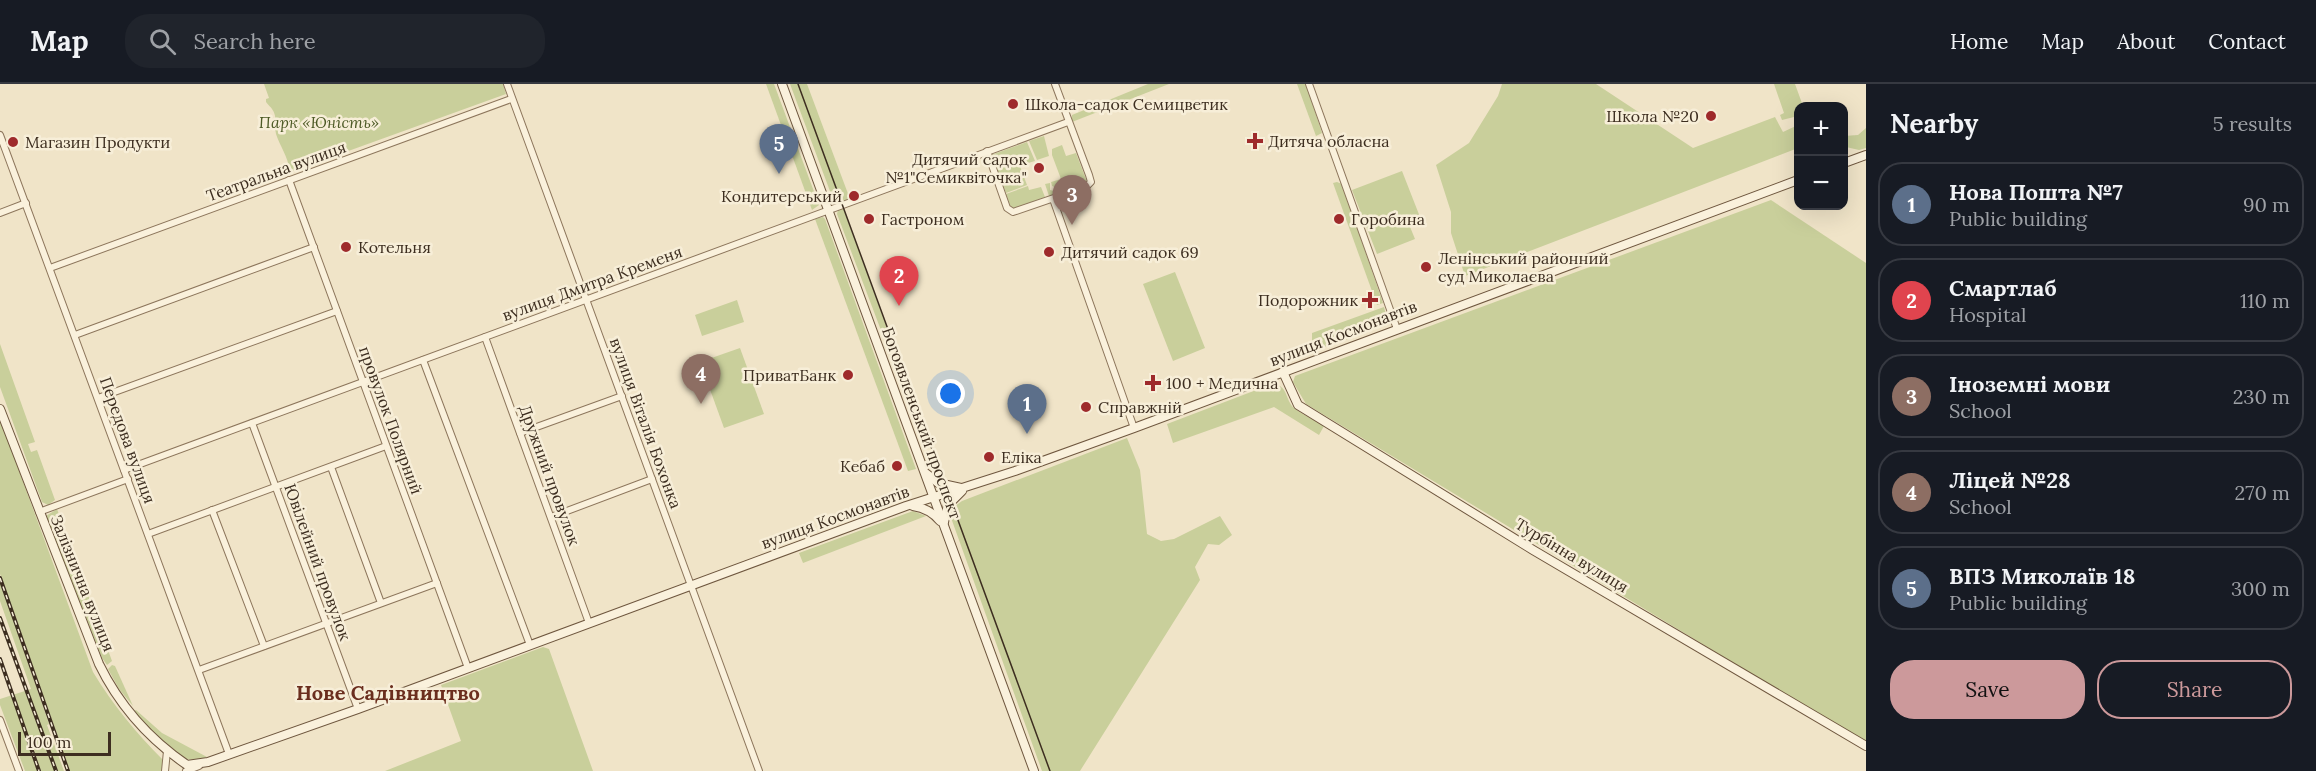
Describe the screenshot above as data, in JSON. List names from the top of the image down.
{
  "streets": {
    "street": [
      "Театральна вулиця",
      "вулиця Дмитра Кременя",
      "вулиця Космонавтів",
      "провулок Полярний",
      "вулиця Віталія Бохонка",
      "Богоявленський проспект",
      "Передова вулиця",
      "Дружний провулок",
      "Турбінна вулиця",
      "Ювілейний провулок",
      "Залізнична вулиця"
    ]
  },
  "crossings": [
    ["Театральна вулиця", "провулок Полярний"],
    ["Театральна вулиця", "вулиця Віталія Бохонка"],
    ["Театральна вулиця", "Передова вулиця"],
    ["вулиця Дмитра Кременя", "провулок Полярний"],
    ["вулиця Дмитра Кременя", "вулиця Віталія Бохонка"],
    ["вулиця Дмитра Кременя", "Богоявленський проспект"],
    ["вулиця Дмитра Кременя", "Передова вулиця"],
    ["вулиця Дмитра Кременя", "Дружний провулок"],
    ["вулиця Дмитра Кременя", "Ювілейний провулок"],
    ["вулиця Космонавтів", "провулок Полярний"],
    ["вулиця Космонавтів", "вулиця Віталія Бохонка"],
    ["вулиця Космонавтів", "Богоявленський проспект"],
    ["вулиця Космонавтів", "Передова вулиця"],
    ["вулиця Космонавтів", "Дружний провулок"],
    ["вулиця Космонавтів", "Турбінна вулиця"],
    ["вулиця Космонавтів", "Ювілейний провулок"],
    ["вулиця Космонавтів", "Залізнична вулиця"]
  ],
  "districts": ["Нове Садівництво"],
  "parks": ["Парк «Юність»"],
  "places": {
    "other": [
      "Школа-садок Семицветик",
      "Школа №20",
      "Магазин Продукти",
      "Дитячий садок №1\"Семиквіточка\"",
      "Кондитерський",
      "Гастроном",
      "Горобина",
      "Котельня",
      "Дитячий садок 69",
      "Ленінський районний суд Миколаєва",
      "ПриватБанк",
      "Справжній",
      "Еліка",
      "Кебаб"
    ],
    "health": ["Дитяча обласна", "Подорожник", "100 + Медична"]
  },
  "scale_bar": "100 m",
  "page": {
    "header": "Map",
    "search": "Search here",
    "nav": [
      "Home",
      "Map",
      "About",
      "Contact"
    ],
    "heading": ["Nearby", "5 results"],
    "map_buttons": ["+", "−"],
    "pins": [
      "5",
      "3",
      "2",
      "4",
      "1"
    ],
    "list": [
      {
        "mark": "1",
        "name": "Нова Пошта №7",
        "note": "Public building",
        "value": "90 m"
      },
      {
        "mark": "2",
        "name": "Смартлаб",
        "note": "Hospital",
        "value": "110 m"
      },
      {
        "mark": "3",
        "name": "Іноземні мови",
        "note": "School",
        "value": "230 m"
      },
      {
        "mark": "4",
        "name": "Ліцей №28",
        "note": "School",
        "value": "270 m"
      },
      {
        "mark": "5",
        "name": "ВПЗ Миколаїв 18",
        "note": "Public building",
        "value": "300 m"
      }
    ],
    "buttons": ["Save", "Share"],
    "scale": "100 m"
  }
}
